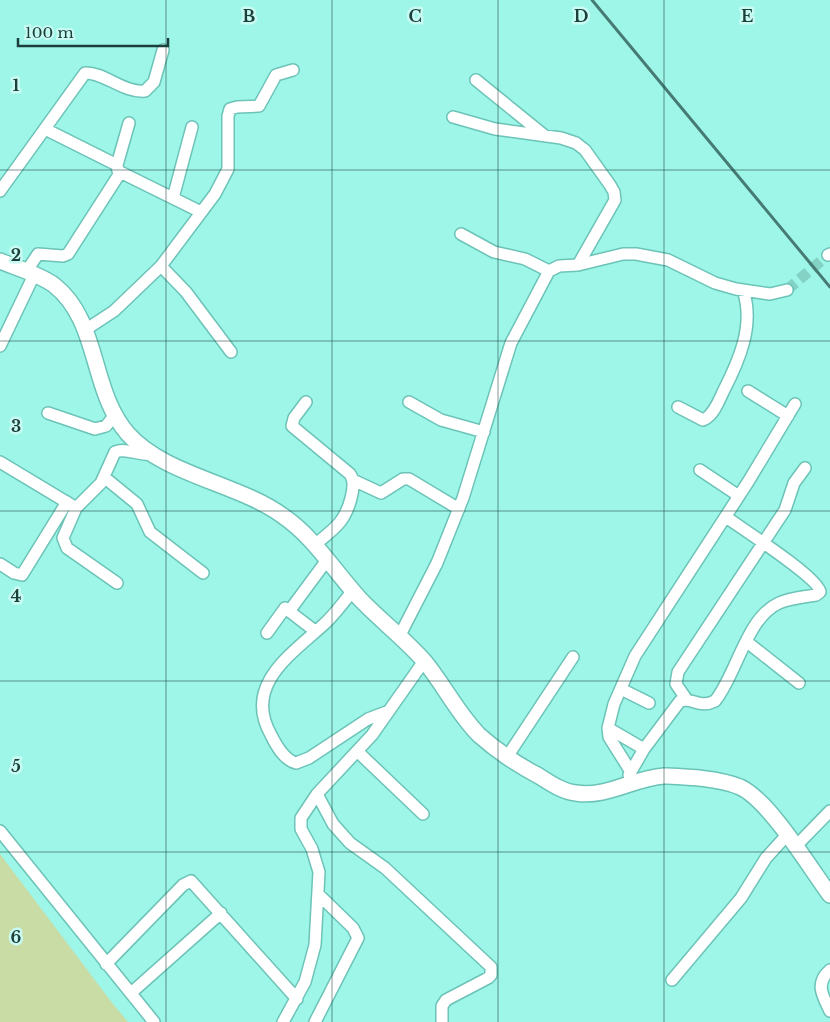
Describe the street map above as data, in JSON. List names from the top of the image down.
{
  "scale_bar": "100 m",
  "grid": {
    "columns": [
      "B",
      "C",
      "D",
      "E"
    ],
    "rows": [
      "1",
      "2",
      "3",
      "4",
      "5",
      "6"
    ]
  }
}
